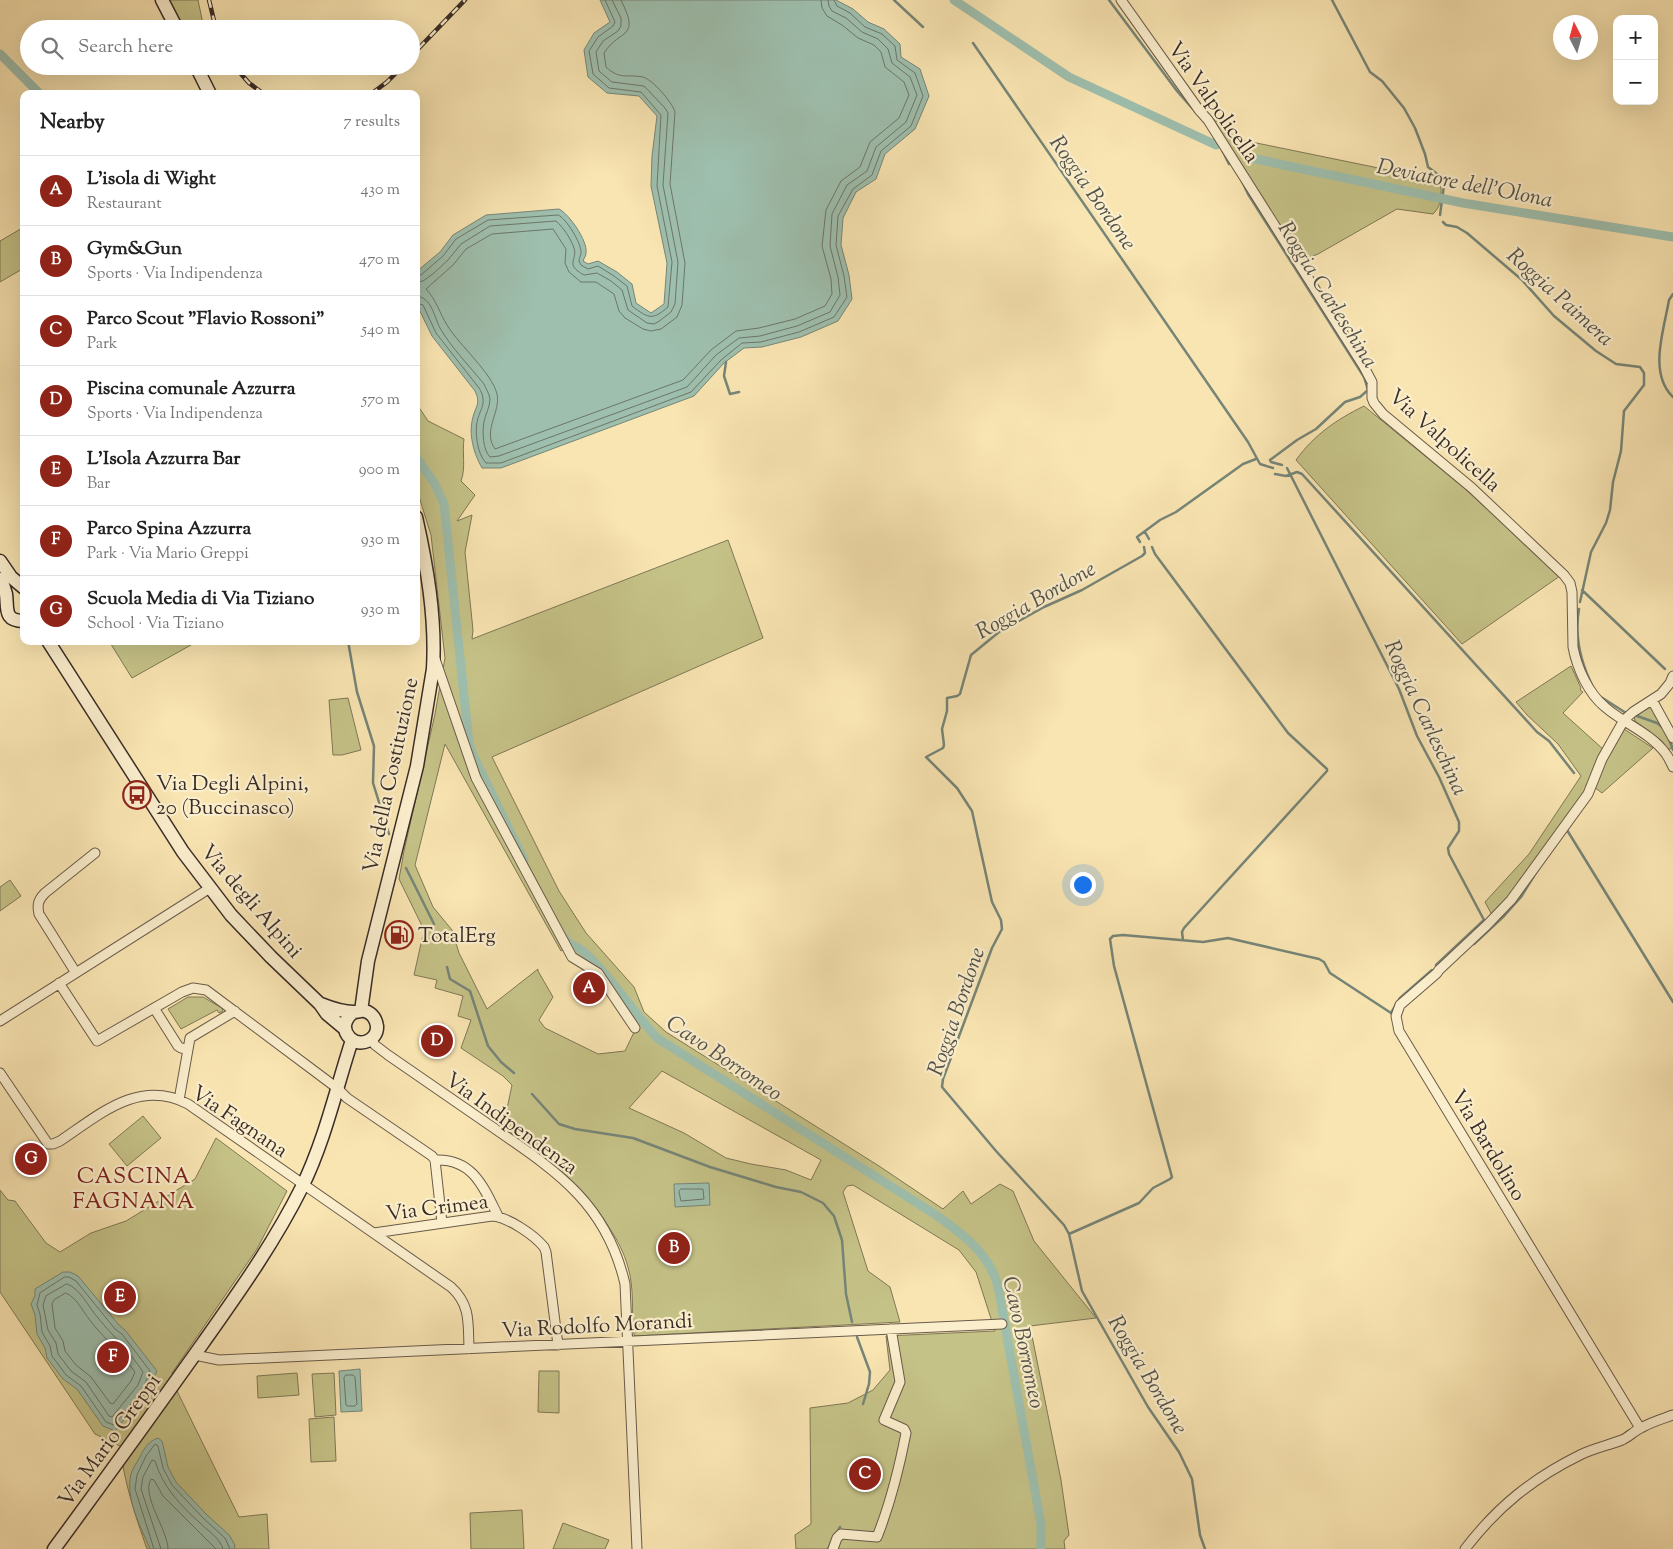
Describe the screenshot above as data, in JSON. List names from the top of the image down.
{
  "streets": {
    "main road": ["Via della Costituzione", "Via degli Alpini", "Via Mario Greppi"],
    "street": [
      "Via Valpolicella",
      "Via Fagnana",
      "Via Indipendenza",
      "Via Bardolino",
      "Via Crimea",
      "Via Rodolfo Morandi"
    ]
  },
  "crossings": [
    ["Via Valpolicella", "Via Bardolino"],
    ["Via della Costituzione", "Via degli Alpini"],
    ["Via della Costituzione", "Via Indipendenza"],
    ["Via degli Alpini", "Via Indipendenza"],
    ["Via Fagnana", "Via Crimea"],
    ["Via Fagnana", "Via Rodolfo Morandi"],
    ["Via Indipendenza", "Via Rodolfo Morandi"],
    ["Via Crimea", "Via Rodolfo Morandi"],
    ["Via Rodolfo Morandi", "Via Mario Greppi"]
  ],
  "districts": ["CASCINA FAGNANA"],
  "water": [
    "Deviatore dell'Olona",
    "Roggia Bordone",
    "Roggia Carleschina",
    "Roggia Paimera",
    "Cavo Borromeo"
  ],
  "places": {
    "bus stop": ["Via Degli Alpini, 20 (Buccinasco)"],
    "fuel station": ["TotalErg"]
  },
  "north": "top",
  "page": {
    "map_buttons": ["+", "−"],
    "search": "Search here",
    "heading": ["Nearby", "7 results"],
    "list": [
      {
        "mark": "A",
        "name": "L'isola di Wight",
        "note": "Restaurant",
        "value": "430 m"
      },
      {
        "mark": "B",
        "name": "Gym&Gun",
        "note": "Sports · Via Indipendenza",
        "value": "470 m"
      },
      {
        "mark": "C",
        "name": "Parco Scout \"Flavio Rossoni\"",
        "note": "Park",
        "value": "540 m"
      },
      {
        "mark": "D",
        "name": "Piscina comunale Azzurra",
        "note": "Sports · Via Indipendenza",
        "value": "570 m"
      },
      {
        "mark": "E",
        "name": "L'Isola Azzurra Bar",
        "note": "Bar",
        "value": "900 m"
      },
      {
        "mark": "F",
        "name": "Parco Spina Azzurra",
        "note": "Park · Via Mario Greppi",
        "value": "930 m"
      },
      {
        "mark": "G",
        "name": "Scuola Media di Via Tiziano",
        "note": "School · Via Tiziano",
        "value": "930 m"
      }
    ],
    "pins": [
      "A",
      "D",
      "G",
      "B",
      "E",
      "F",
      "C"
    ]
  }
}
